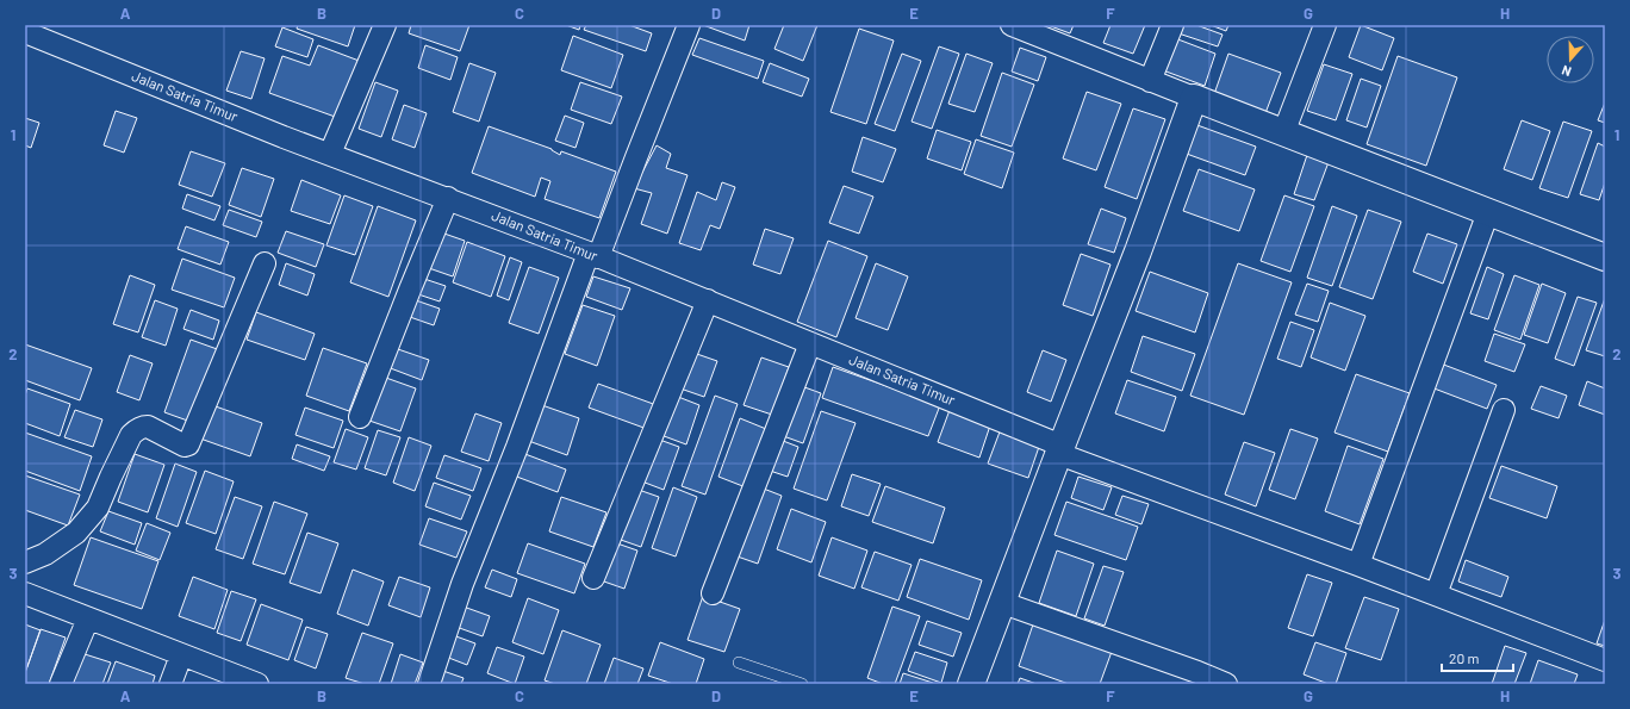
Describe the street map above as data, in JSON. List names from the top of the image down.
{
  "streets": {
    "street": ["Jalan Satria Timur"]
  },
  "scale_bar": "20 m",
  "north": "bottom",
  "grid": {
    "columns": [
      "A",
      "B",
      "C",
      "D",
      "E",
      "F",
      "G",
      "H"
    ],
    "rows": ["1", "2", "3"]
  }
}
